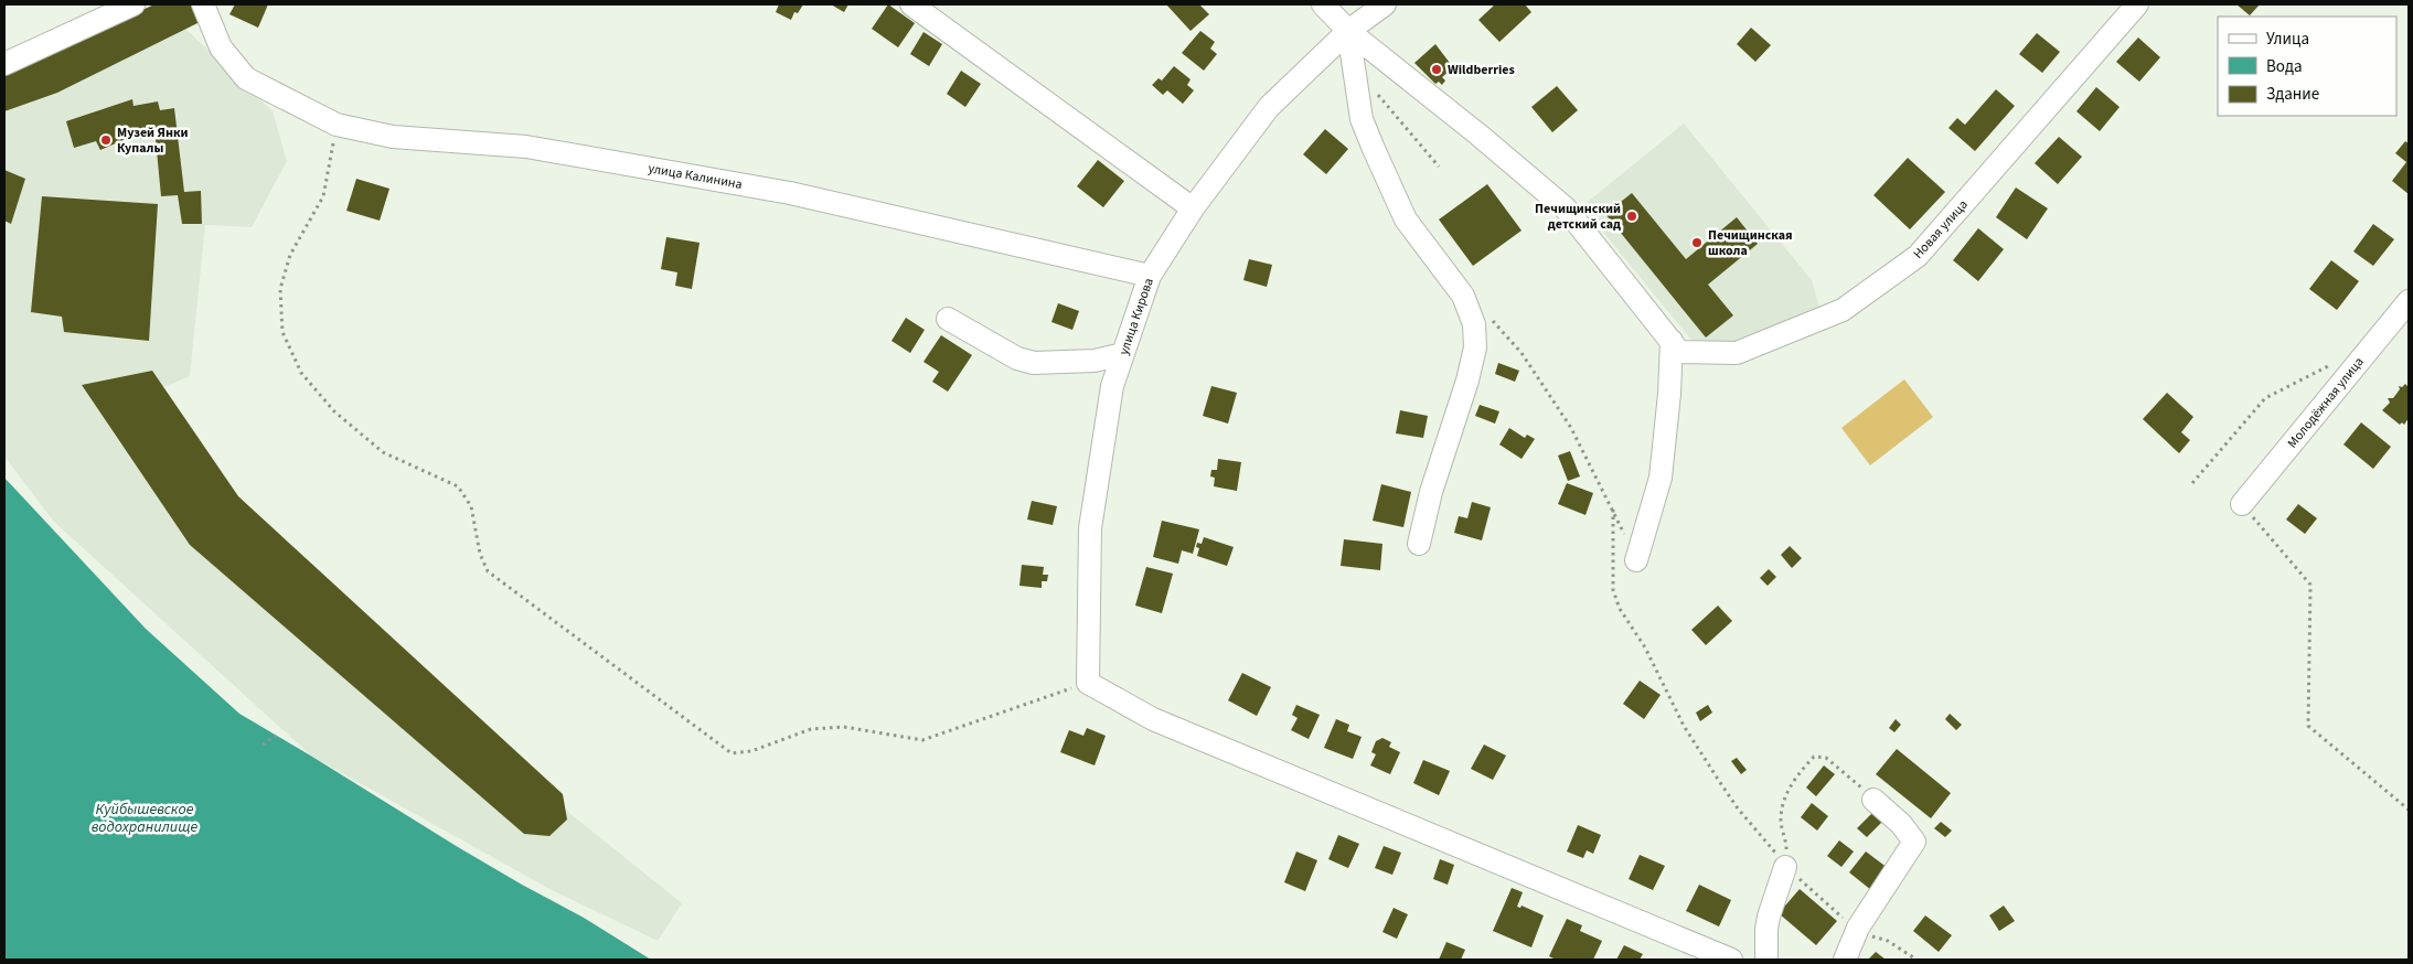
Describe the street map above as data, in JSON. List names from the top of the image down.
{
  "streets": {
    "street": [
      "улица Калинина",
      "Новая улица",
      "улица Кирова",
      "Молодёжная улица"
    ]
  },
  "crossings": [
    ["улица Калинина", "улица Кирова"]
  ],
  "water": ["Куйбышевское водохранилище"],
  "places": [
    "Wildberries",
    "Музей Янки Купалы",
    "Печищинский детский сад",
    "Печищинская школа"
  ],
  "legend": ["Улица", "Вода", "Здание"]
}
